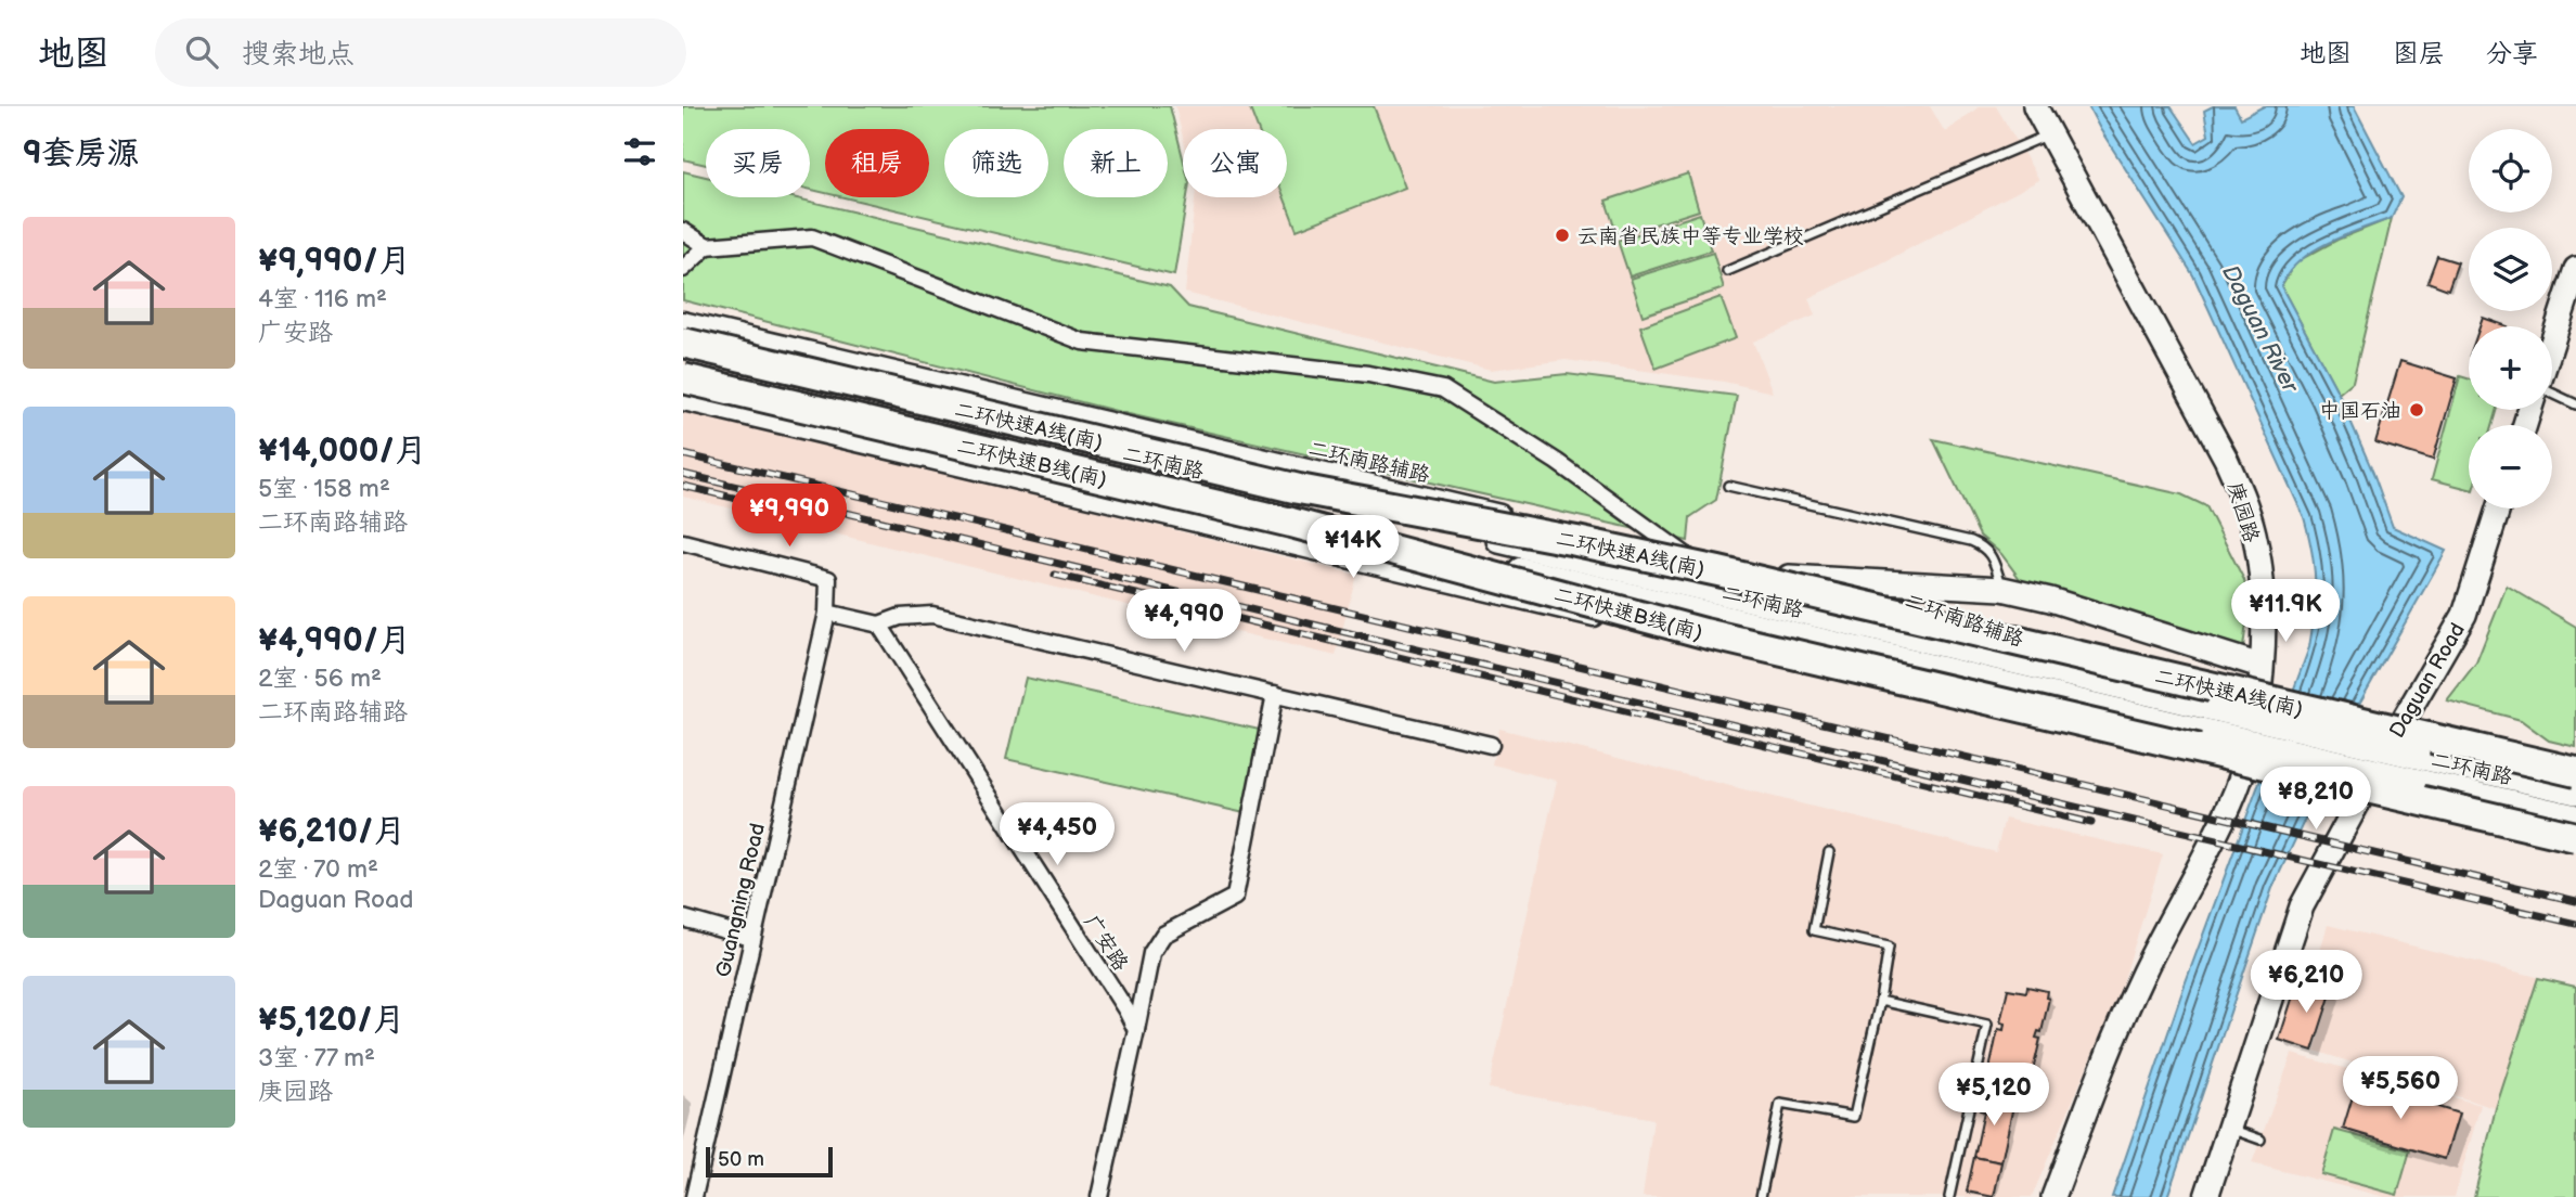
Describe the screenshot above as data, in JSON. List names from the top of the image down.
{
  "streets": {
    "highway": ["二环快速A线(南)", "二环快速B线(南)"],
    "main road": ["二环南路"],
    "street": [
      "二环南路辅路",
      "庚园路",
      "Daguan Road",
      "Guangning Road",
      "广安路"
    ]
  },
  "crossings": [
    ["二环快速A线(南)", "二环南路"],
    ["二环南路辅路", "二环南路"],
    ["二环快速B线(南)", "二环南路"]
  ],
  "water": ["Daguan River"],
  "places": ["云南省民族中等专业学校", "中国石油"],
  "scale_bar": "50 m",
  "page": {
    "header": "地图",
    "search": "搜索地点",
    "nav": ["地图", "图层", "分享"],
    "heading": "9套房源",
    "map_buttons": ["+", "−"],
    "chip": [
      "买房",
      "租房",
      "筛选",
      "新上",
      "公寓"
    ],
    "list": [
      {
        "name": "¥9,990/月",
        "note": "4室 · 116 m² · 广安路"
      },
      {
        "name": "¥14,000/月",
        "note": "5室 · 158 m² · 二环南路辅路"
      },
      {
        "name": "¥4,990/月",
        "note": "2室 · 56 m² · 二环南路辅路"
      },
      {
        "name": "¥6,210/月",
        "note": "2室 · 70 m² · Daguan Road"
      },
      {
        "name": "¥5,120/月",
        "note": "3室 · 77 m² · 庚园路"
      }
    ],
    "price": [
      "¥9,990",
      "¥14K",
      "¥11.9K",
      "¥4,990",
      "¥8,210",
      "¥4,450",
      "¥6,210",
      "¥5,560",
      "¥5,120"
    ],
    "scale": "50 m"
  }
}
